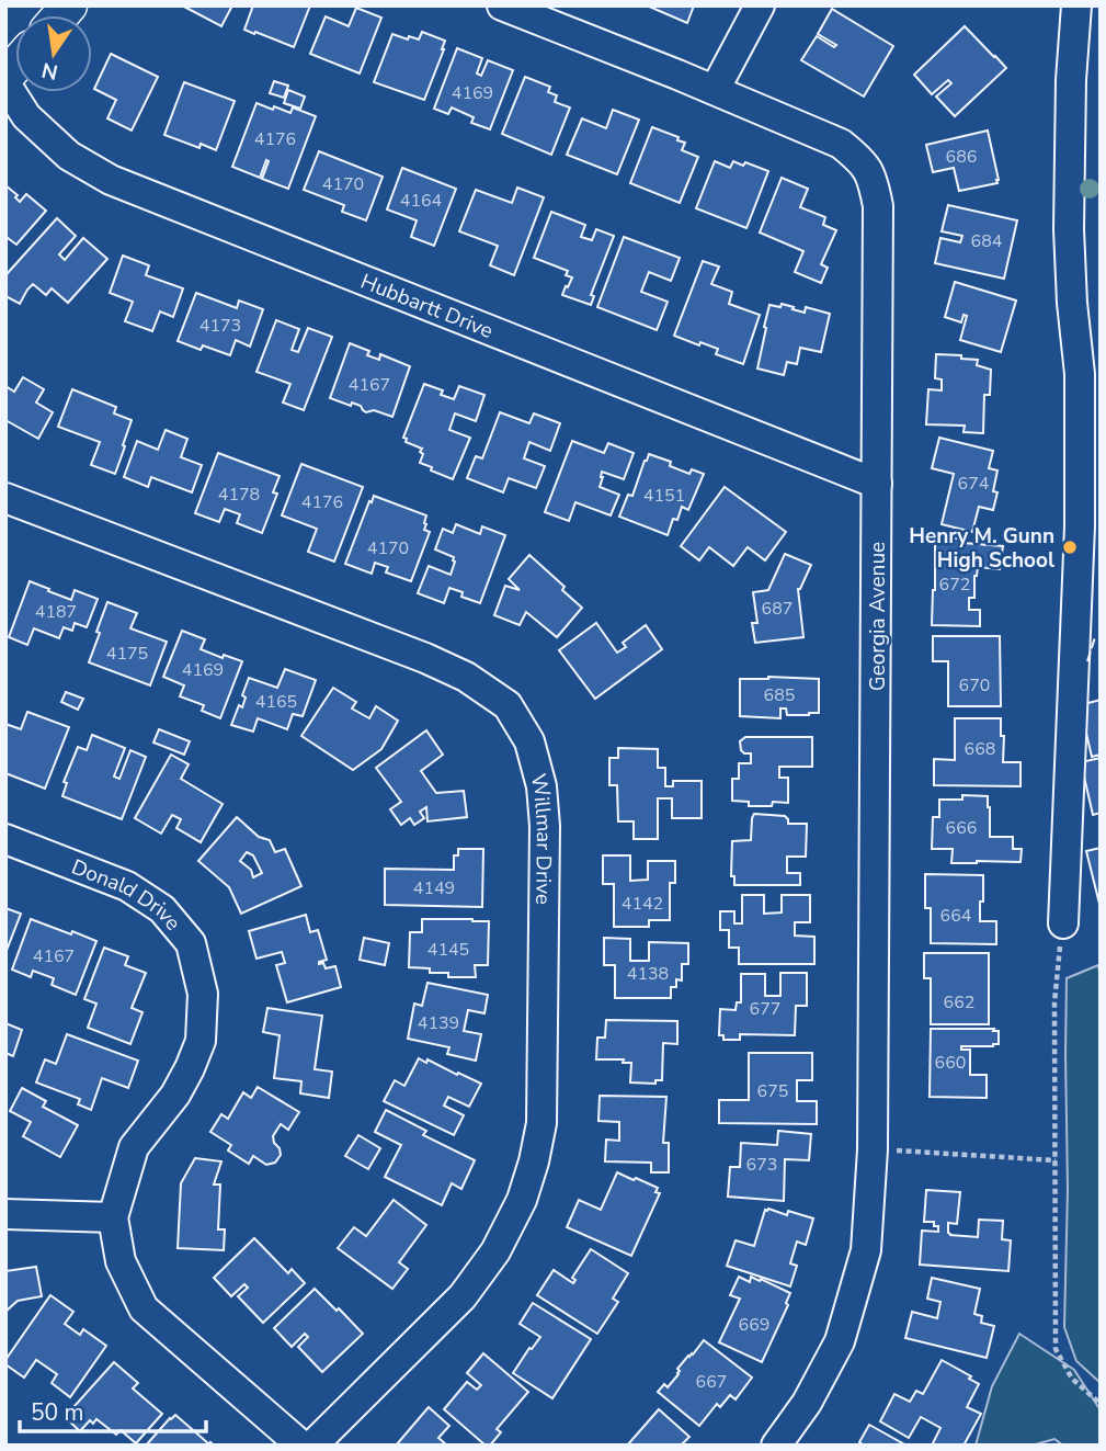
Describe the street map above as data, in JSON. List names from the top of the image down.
{
  "streets": {
    "street": [
      "Hubbartt Drive",
      "Georgia Avenue",
      "Willmar Drive",
      "Donald Drive"
    ]
  },
  "crossings": [
    ["Hubbartt Drive", "Georgia Avenue"]
  ],
  "places": ["Henry M. Gunn High School"],
  "house_numbers": [
    "4169",
    "4176",
    "686",
    "4170",
    "4164",
    "684",
    "4173",
    "4167",
    "674",
    "4178",
    "4151",
    "4176",
    "4170",
    "672",
    "687",
    "4187",
    "4175",
    "4169",
    "670",
    "685",
    "4165",
    "668",
    "666",
    "4149",
    "4142",
    "664",
    "4145",
    "4167",
    "4138",
    "662",
    "677",
    "4139",
    "660",
    "675",
    "673",
    "669",
    "667"
  ],
  "scale_bar": "50 m",
  "north": "bottom"
}
